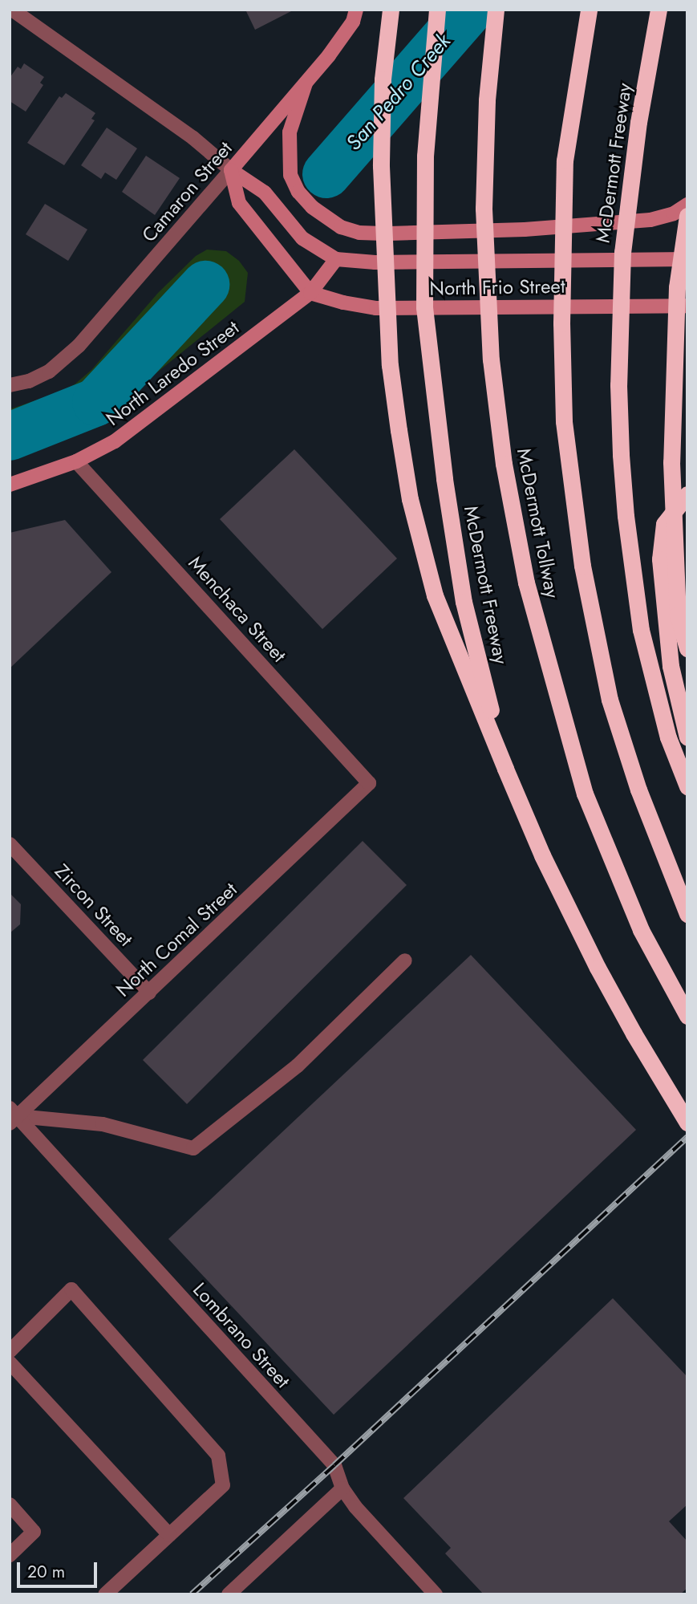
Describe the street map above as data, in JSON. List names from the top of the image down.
{
  "streets": {
    "highway": ["McDermott Freeway", "McDermott Tollway"],
    "main road": ["Camaron Street", "North Frio Street", "North Laredo Street"],
    "street": [
      "Menchaca Street",
      "Zircon Street",
      "North Comal Street",
      "Lombrano Street"
    ]
  },
  "crossings": [
    ["North Frio Street", "North Laredo Street"],
    ["North Laredo Street", "Menchaca Street"],
    ["Menchaca Street", "North Comal Street"],
    ["Zircon Street", "North Comal Street"],
    ["North Comal Street", "Lombrano Street"]
  ],
  "water": ["San Pedro Creek"],
  "scale_bar": "20 m"
}
